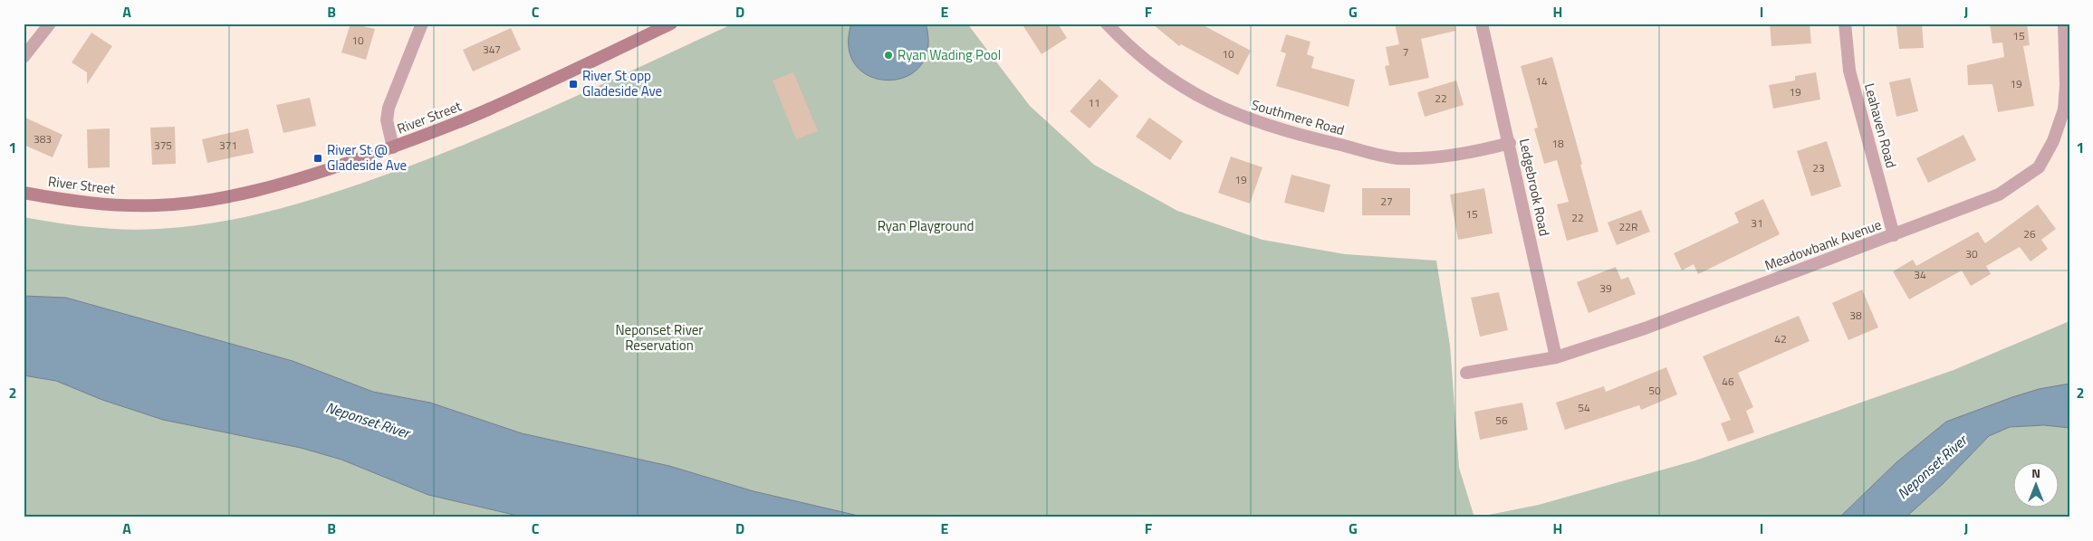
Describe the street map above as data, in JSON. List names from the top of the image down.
{
  "streets": {
    "main road": ["River Street"],
    "street": [
      "Southmere Road",
      "Leahaven Road",
      "Ledgebrook Road",
      "Meadowbank Avenue"
    ]
  },
  "crossings": [
    ["Southmere Road", "Ledgebrook Road"],
    ["Leahaven Road", "Meadowbank Avenue"],
    ["Ledgebrook Road", "Meadowbank Avenue"]
  ],
  "water": ["Neponset River"],
  "parks": ["Ryan Playground", "Neponset River Reservation"],
  "places": {
    "other": ["Ryan Wading Pool"],
    "transit": ["River St opp Gladeside Ave", "River St @ Gladeside Ave"]
  },
  "house_numbers": [
    "15",
    "10",
    "347",
    "7",
    "10",
    "14",
    "19",
    "19",
    "22",
    "11",
    "383",
    "18",
    "375",
    "371",
    "23",
    "19",
    "27",
    "15",
    "22",
    "31",
    "22R",
    "26",
    "30",
    "34",
    "39",
    "38",
    "42",
    "46",
    "50",
    "54",
    "56"
  ],
  "north": "top",
  "grid": {
    "columns": [
      "A",
      "B",
      "C",
      "D",
      "E",
      "F",
      "G",
      "H",
      "I",
      "J"
    ],
    "rows": ["1", "2"]
  }
}
